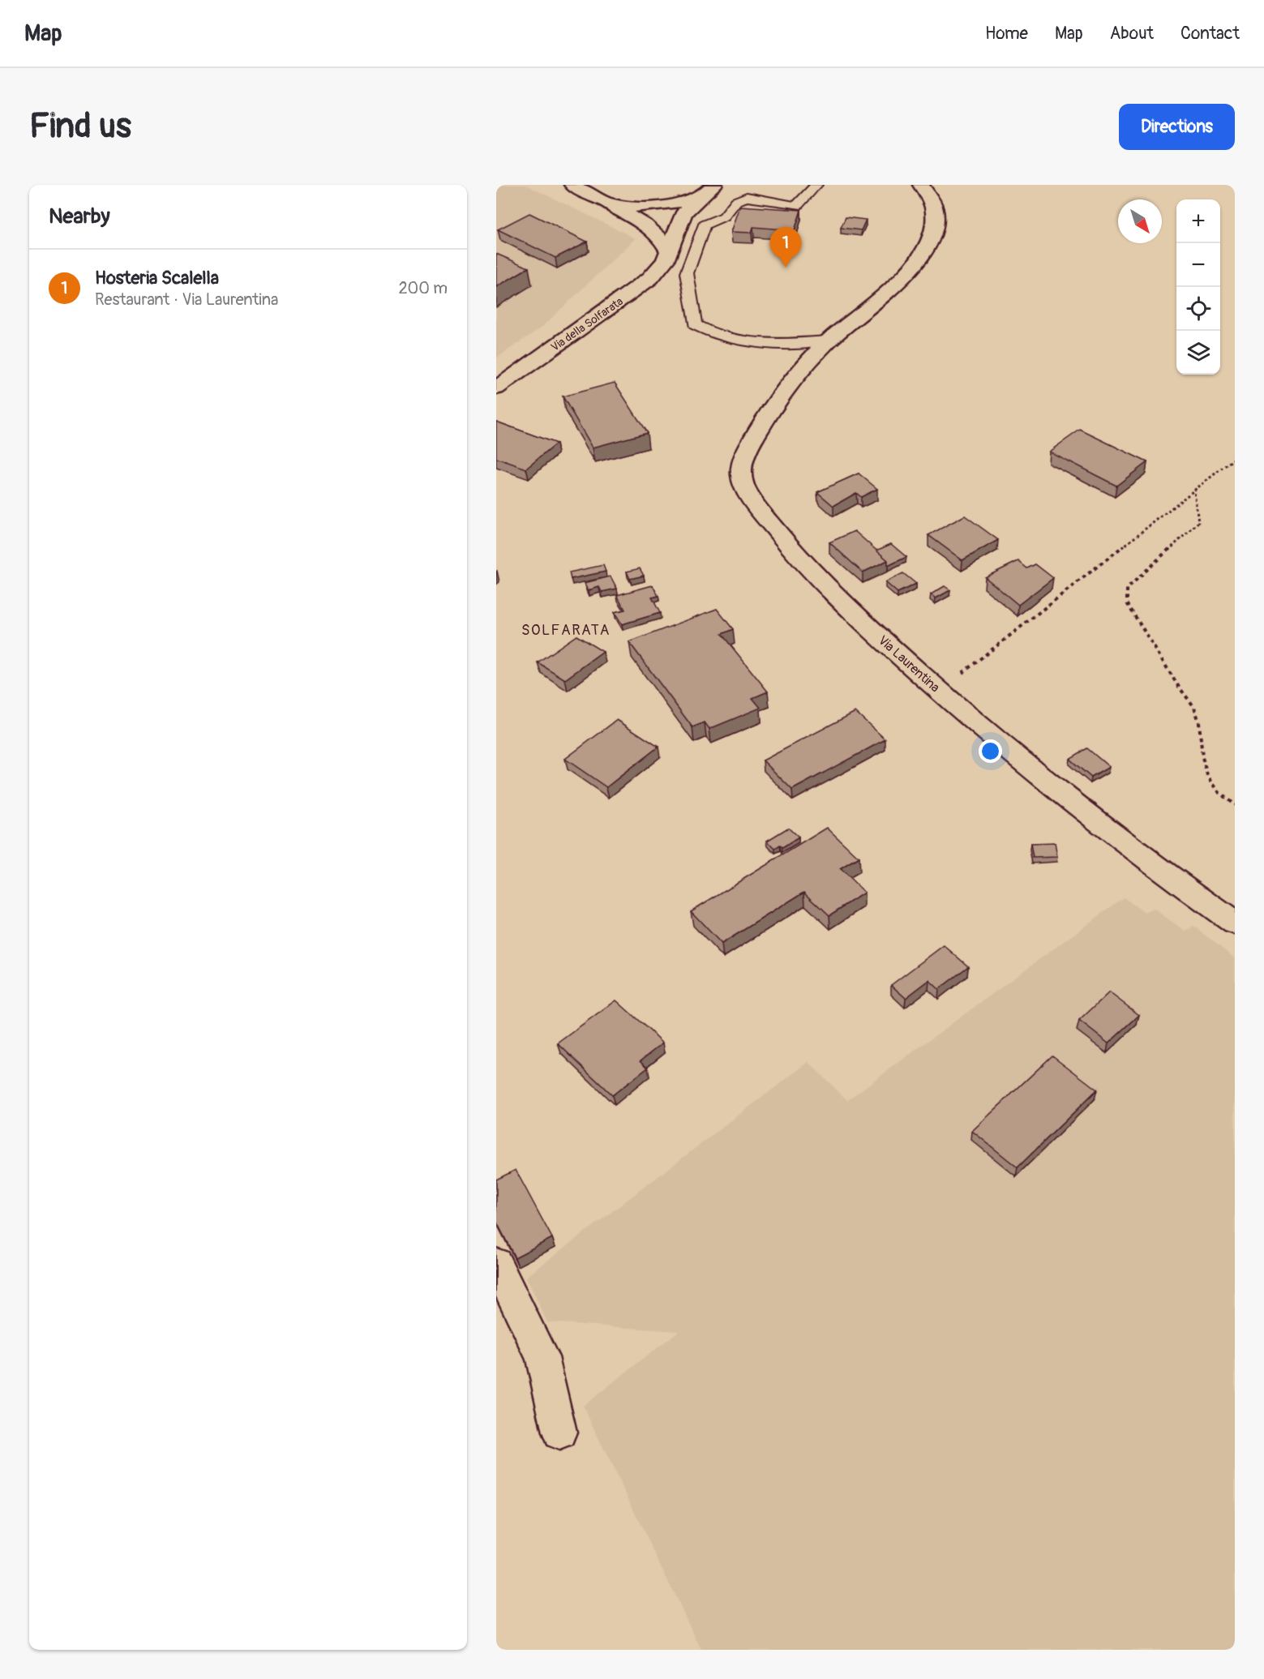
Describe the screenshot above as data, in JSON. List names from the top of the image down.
{
  "streets": {
    "main road": ["Via della Solfarata", "Via Laurentina"]
  },
  "districts": ["SOLFARATA"],
  "north": "bottom right",
  "page": {
    "header": "Map",
    "nav": [
      "Home",
      "Map",
      "About",
      "Contact"
    ],
    "buttons": "Directions",
    "title": "Find us",
    "heading": "Nearby",
    "map_buttons": ["+", "−"],
    "pins": "1",
    "list": [
      {
        "mark": "1",
        "name": "Hosteria Scalella",
        "note": "Restaurant · Via Laurentina",
        "value": "200 m"
      }
    ]
  }
}
